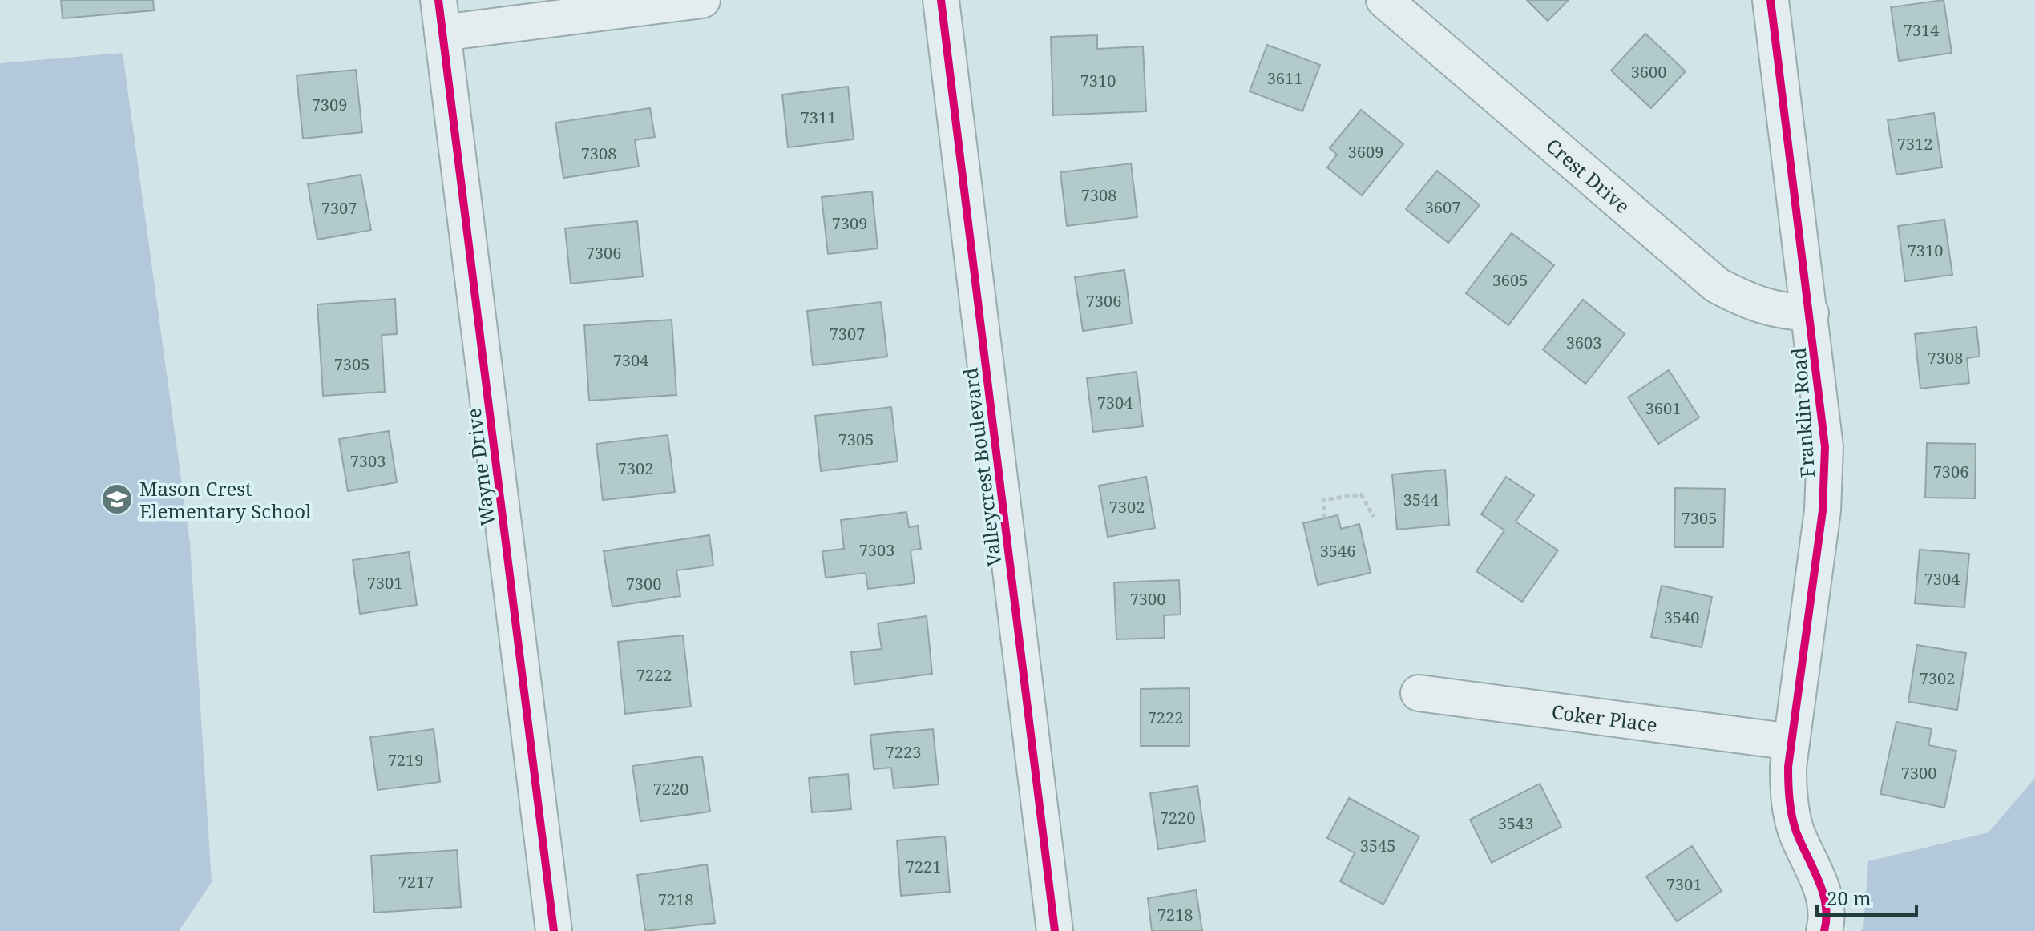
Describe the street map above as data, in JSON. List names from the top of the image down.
{
  "streets": {
    "street": [
      "Crest Drive",
      "Franklin Road",
      "Wayne Drive",
      "Valleycrest Boulevard",
      "Coker Place"
    ]
  },
  "crossings": [
    ["Crest Drive", "Franklin Road"],
    ["Franklin Road", "Coker Place"]
  ],
  "places": {
    "school or university": ["Mason Crest Elementary School"]
  },
  "house_numbers": [
    "7314",
    "3600",
    "3611",
    "7310",
    "7309",
    "7311",
    "7312",
    "3609",
    "7308",
    "7308",
    "3607",
    "7307",
    "7309",
    "7310",
    "7306",
    "3605",
    "7306",
    "7307",
    "3603",
    "7308",
    "7304",
    "7305",
    "7304",
    "3601",
    "7305",
    "7303",
    "7302",
    "7306",
    "3544",
    "7302",
    "7305",
    "7303",
    "3546",
    "7304",
    "7301",
    "7300",
    "7300",
    "3540",
    "7222",
    "7302",
    "7222",
    "7223",
    "7219",
    "7300",
    "7220",
    "7220",
    "3543",
    "3545",
    "7221",
    "7217",
    "7301",
    "7218",
    "7218"
  ],
  "scale_bar": "20 m"
}
